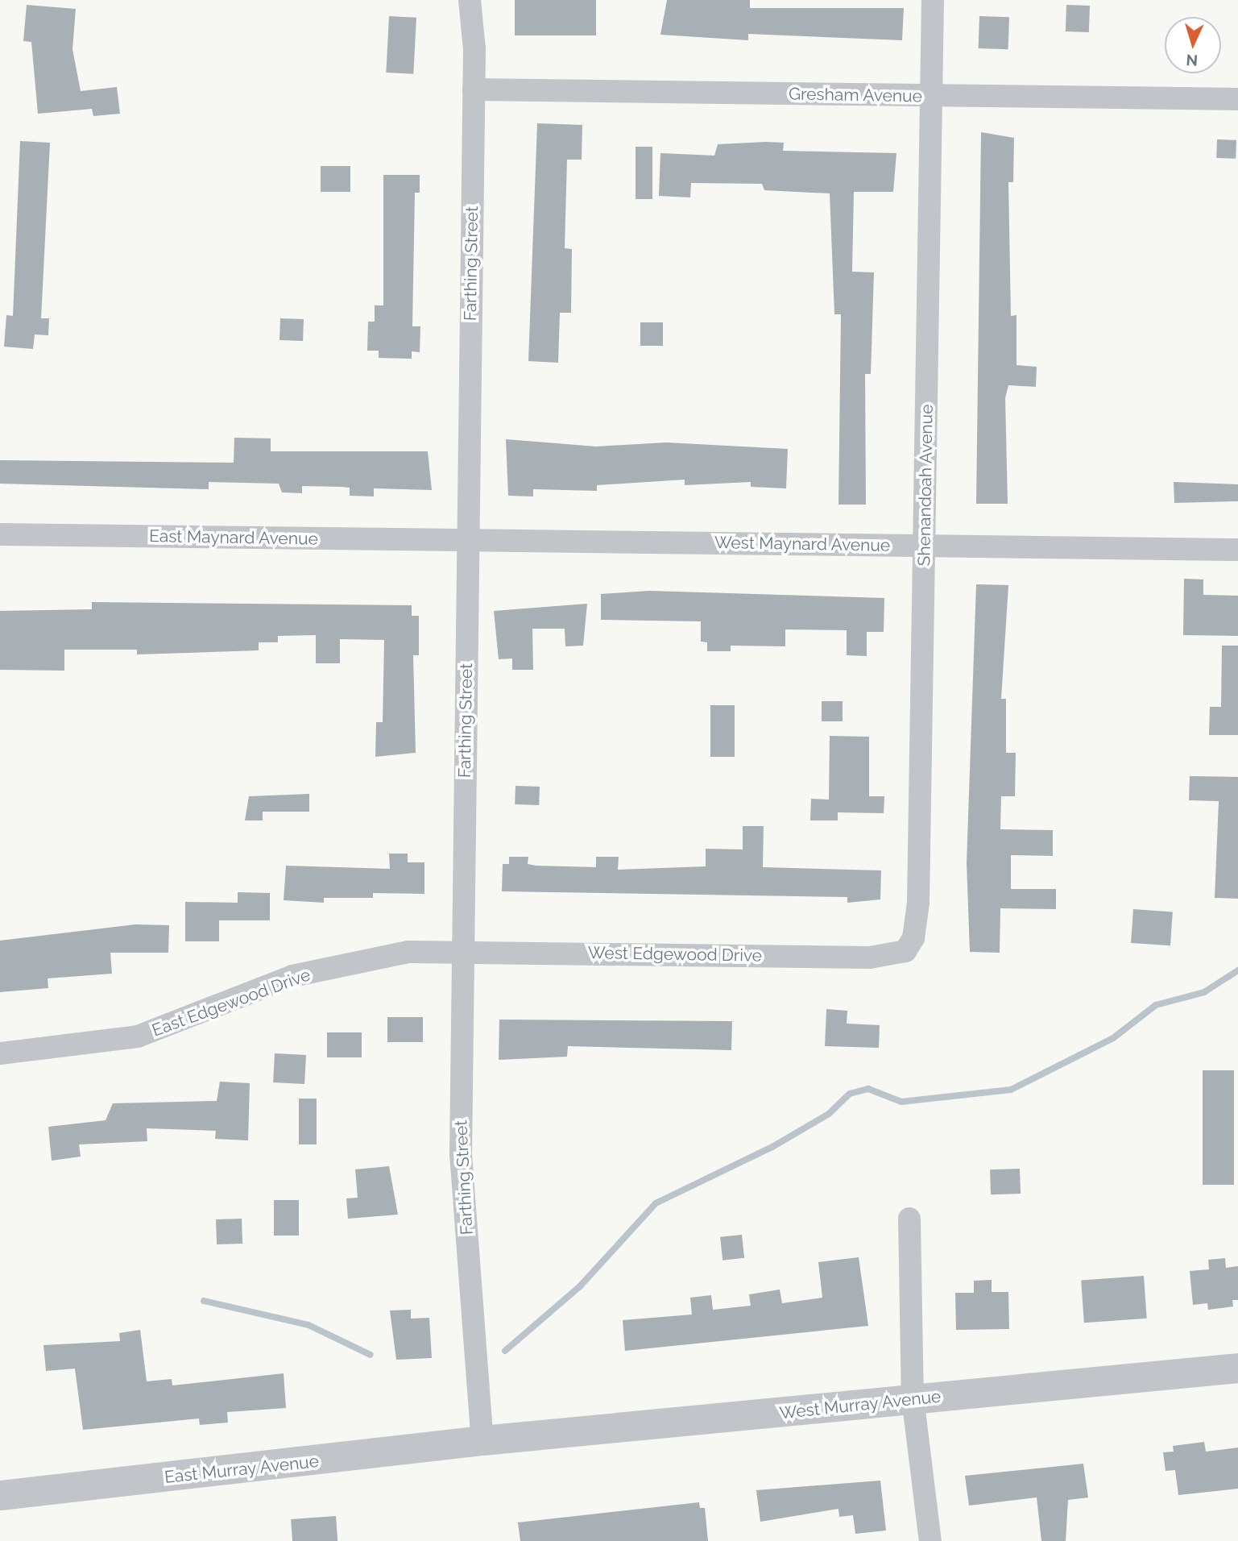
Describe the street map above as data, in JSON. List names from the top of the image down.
{
  "streets": {
    "street": [
      "Gresham Avenue",
      "Farthing Street",
      "Shenandoah Avenue",
      "East Maynard Avenue",
      "West Maynard Avenue",
      "West Edgewood Drive",
      "East Edgewood Drive",
      "West Murray Avenue",
      "East Murray Avenue"
    ]
  },
  "crossings": [
    ["Gresham Avenue", "Farthing Street"],
    ["Gresham Avenue", "Shenandoah Avenue"],
    ["Farthing Street", "East Maynard Avenue"],
    ["Farthing Street", "West Maynard Avenue"],
    ["Farthing Street", "West Edgewood Drive"],
    ["Farthing Street", "East Edgewood Drive"],
    ["Farthing Street", "West Murray Avenue"],
    ["Farthing Street", "East Murray Avenue"],
    ["Shenandoah Avenue", "West Maynard Avenue"],
    ["Shenandoah Avenue", "West Edgewood Drive"],
    ["East Maynard Avenue", "West Maynard Avenue"],
    ["West Edgewood Drive", "East Edgewood Drive"],
    ["West Murray Avenue", "East Murray Avenue"]
  ],
  "north": "bottom"
}
